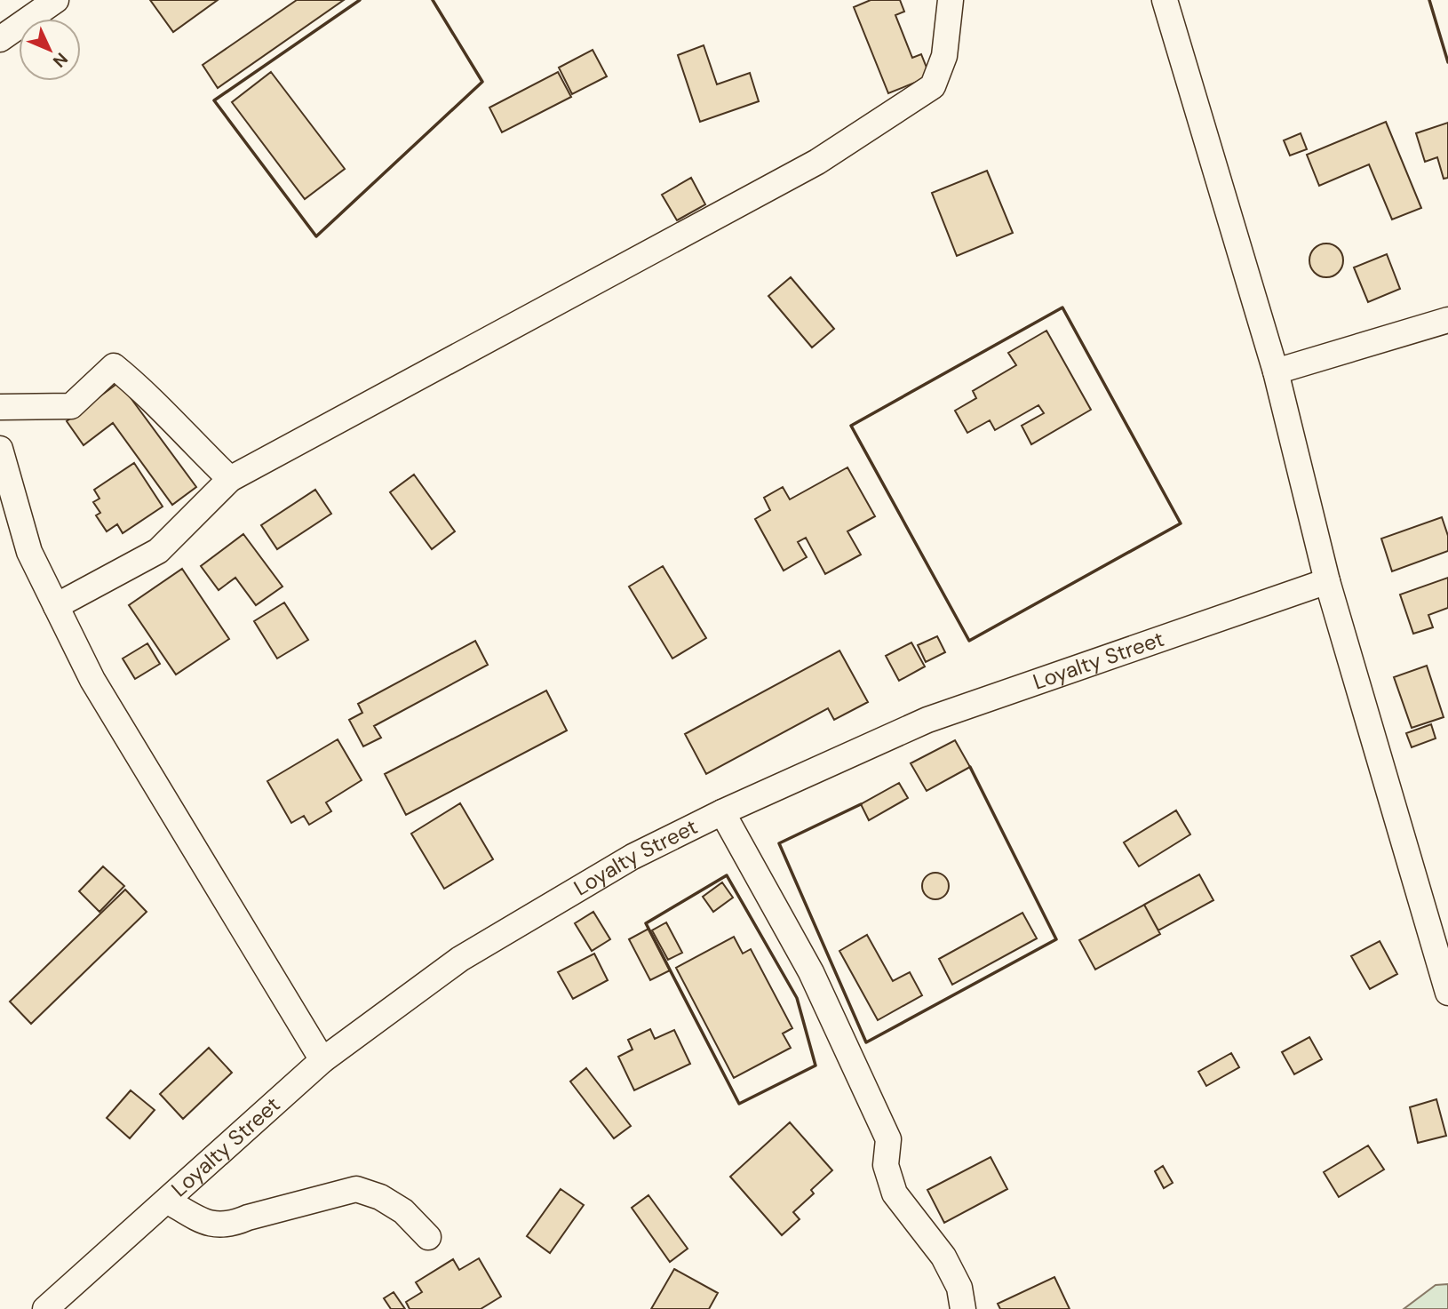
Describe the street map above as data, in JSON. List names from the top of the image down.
{
  "streets": {
    "street": ["Loyalty Street"]
  },
  "north": "bottom right"
}
